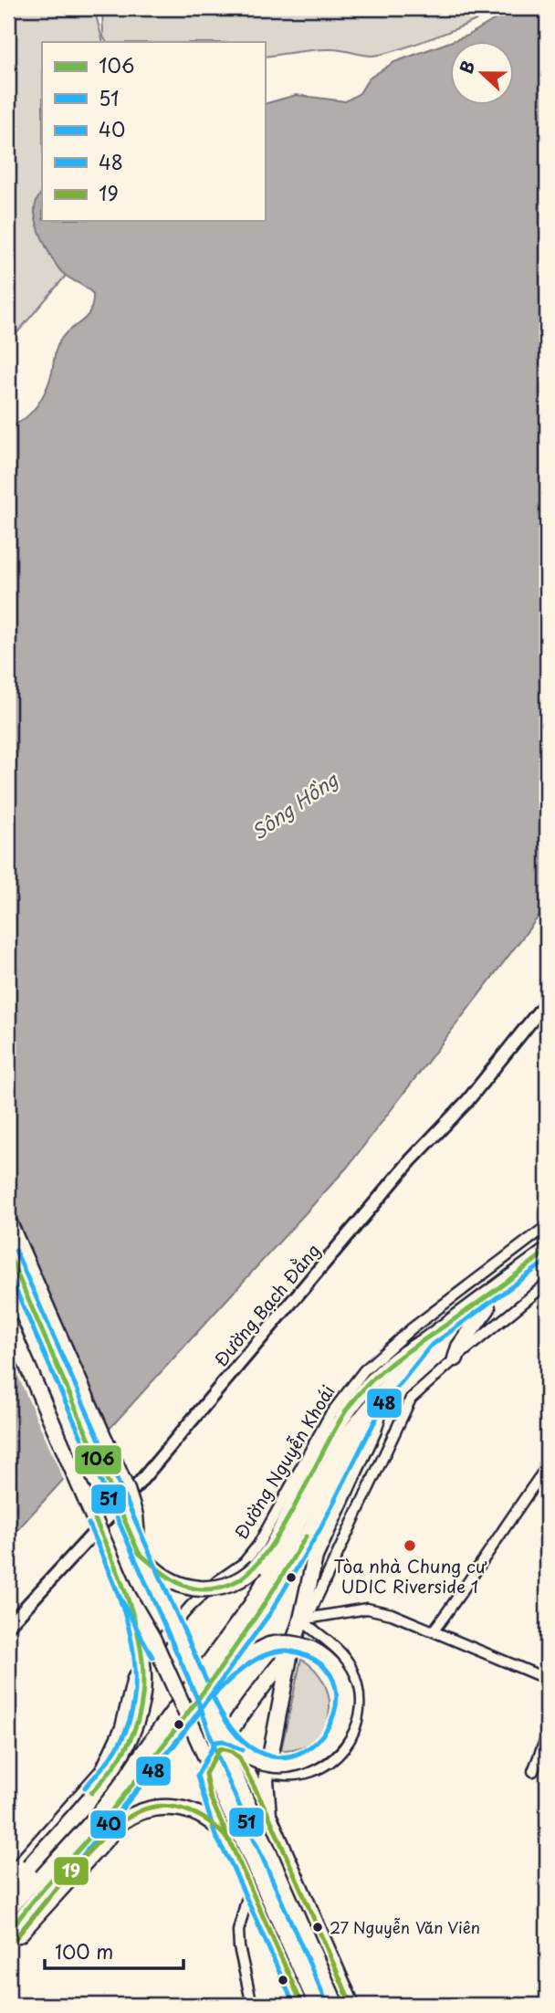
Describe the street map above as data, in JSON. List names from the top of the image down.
{
  "streets": {
    "street": ["Đường Bạch Đằng", "Đường Nguyễn Khoái"]
  },
  "water": ["Sông Hồng"],
  "places": ["Tòa nhà Chung cư UDIC Riverside 1", "27 Nguyễn Văn Viên"],
  "lines": [
    "transit line 106",
    "transit line 40",
    "transit line 48",
    "transit line 51",
    "transit line 19"
  ],
  "legend": [
    "106",
    "51",
    "40",
    "48",
    "19"
  ],
  "scale_bar": "100 m",
  "north": "left"
}
